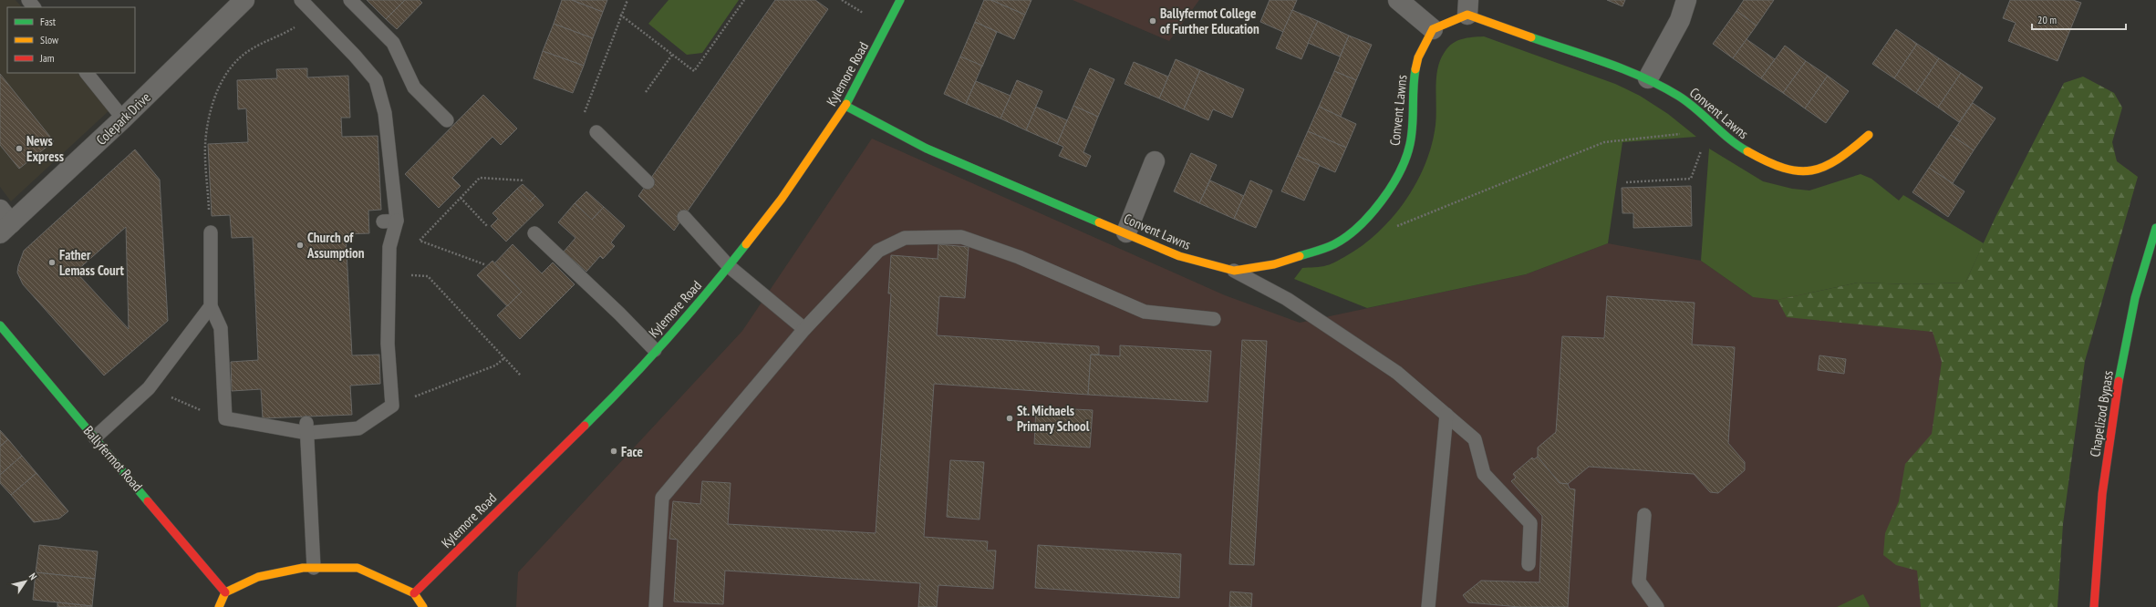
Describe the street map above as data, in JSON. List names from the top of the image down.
{
  "streets": {
    "main road": [
      "Kylemore Road",
      "Convent Lawns",
      "Chapelizod Bypass",
      "Ballyfermot Road"
    ],
    "street": ["Colepark Drive"]
  },
  "crossings": [
    ["Kylemore Road", "Convent Lawns"]
  ],
  "places": [
    "Ballyfermot College of Further Education",
    "News Express",
    "Church of Assumption",
    "Father Lemass Court",
    "St. Michaels Primary School",
    "Face"
  ],
  "legend": ["Fast", "Slow", "Jam"],
  "scale_bar": "20 m",
  "north": "top right"
}
